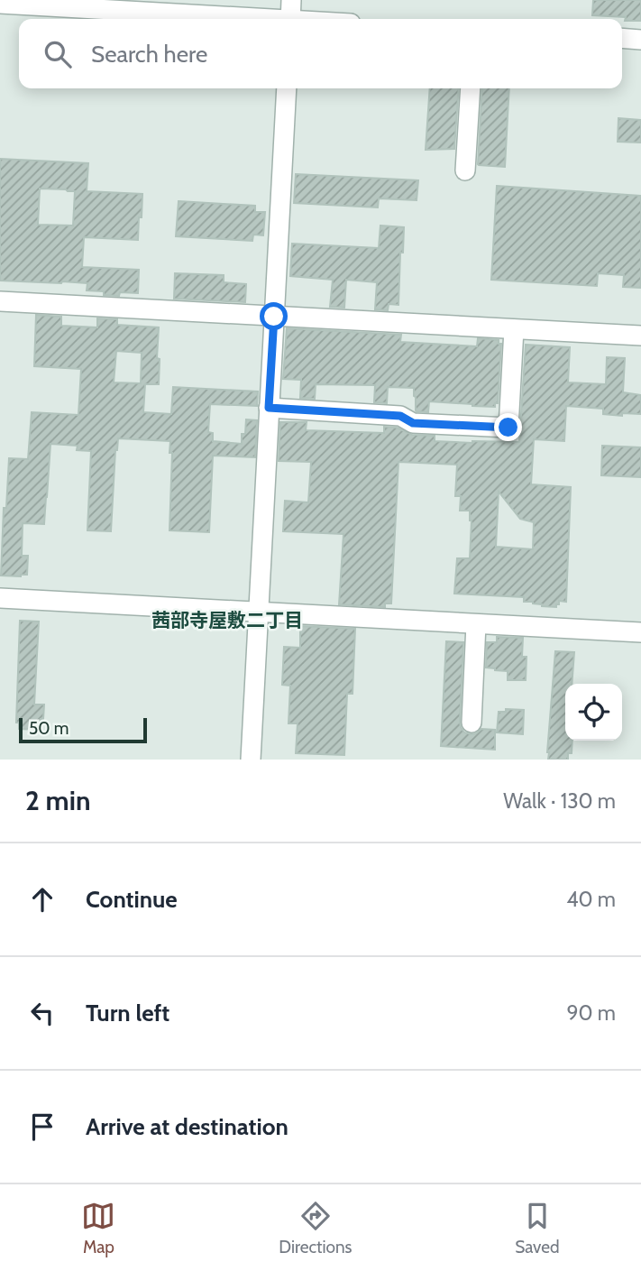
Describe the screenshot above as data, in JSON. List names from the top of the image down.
{
  "districts": ["茜部寺屋敷二丁目"],
  "scale_bar": "50 m",
  "page": {
    "search": "Search here",
    "scale": "50 m",
    "heading": ["2 min", "Walk · 130 m"],
    "list": [
      ["Continue", "40 m"],
      ["Turn left", "90 m"],
      "Arrive at destination"
    ],
    "nav": ["Map", "Directions", "Saved"]
  }
}
